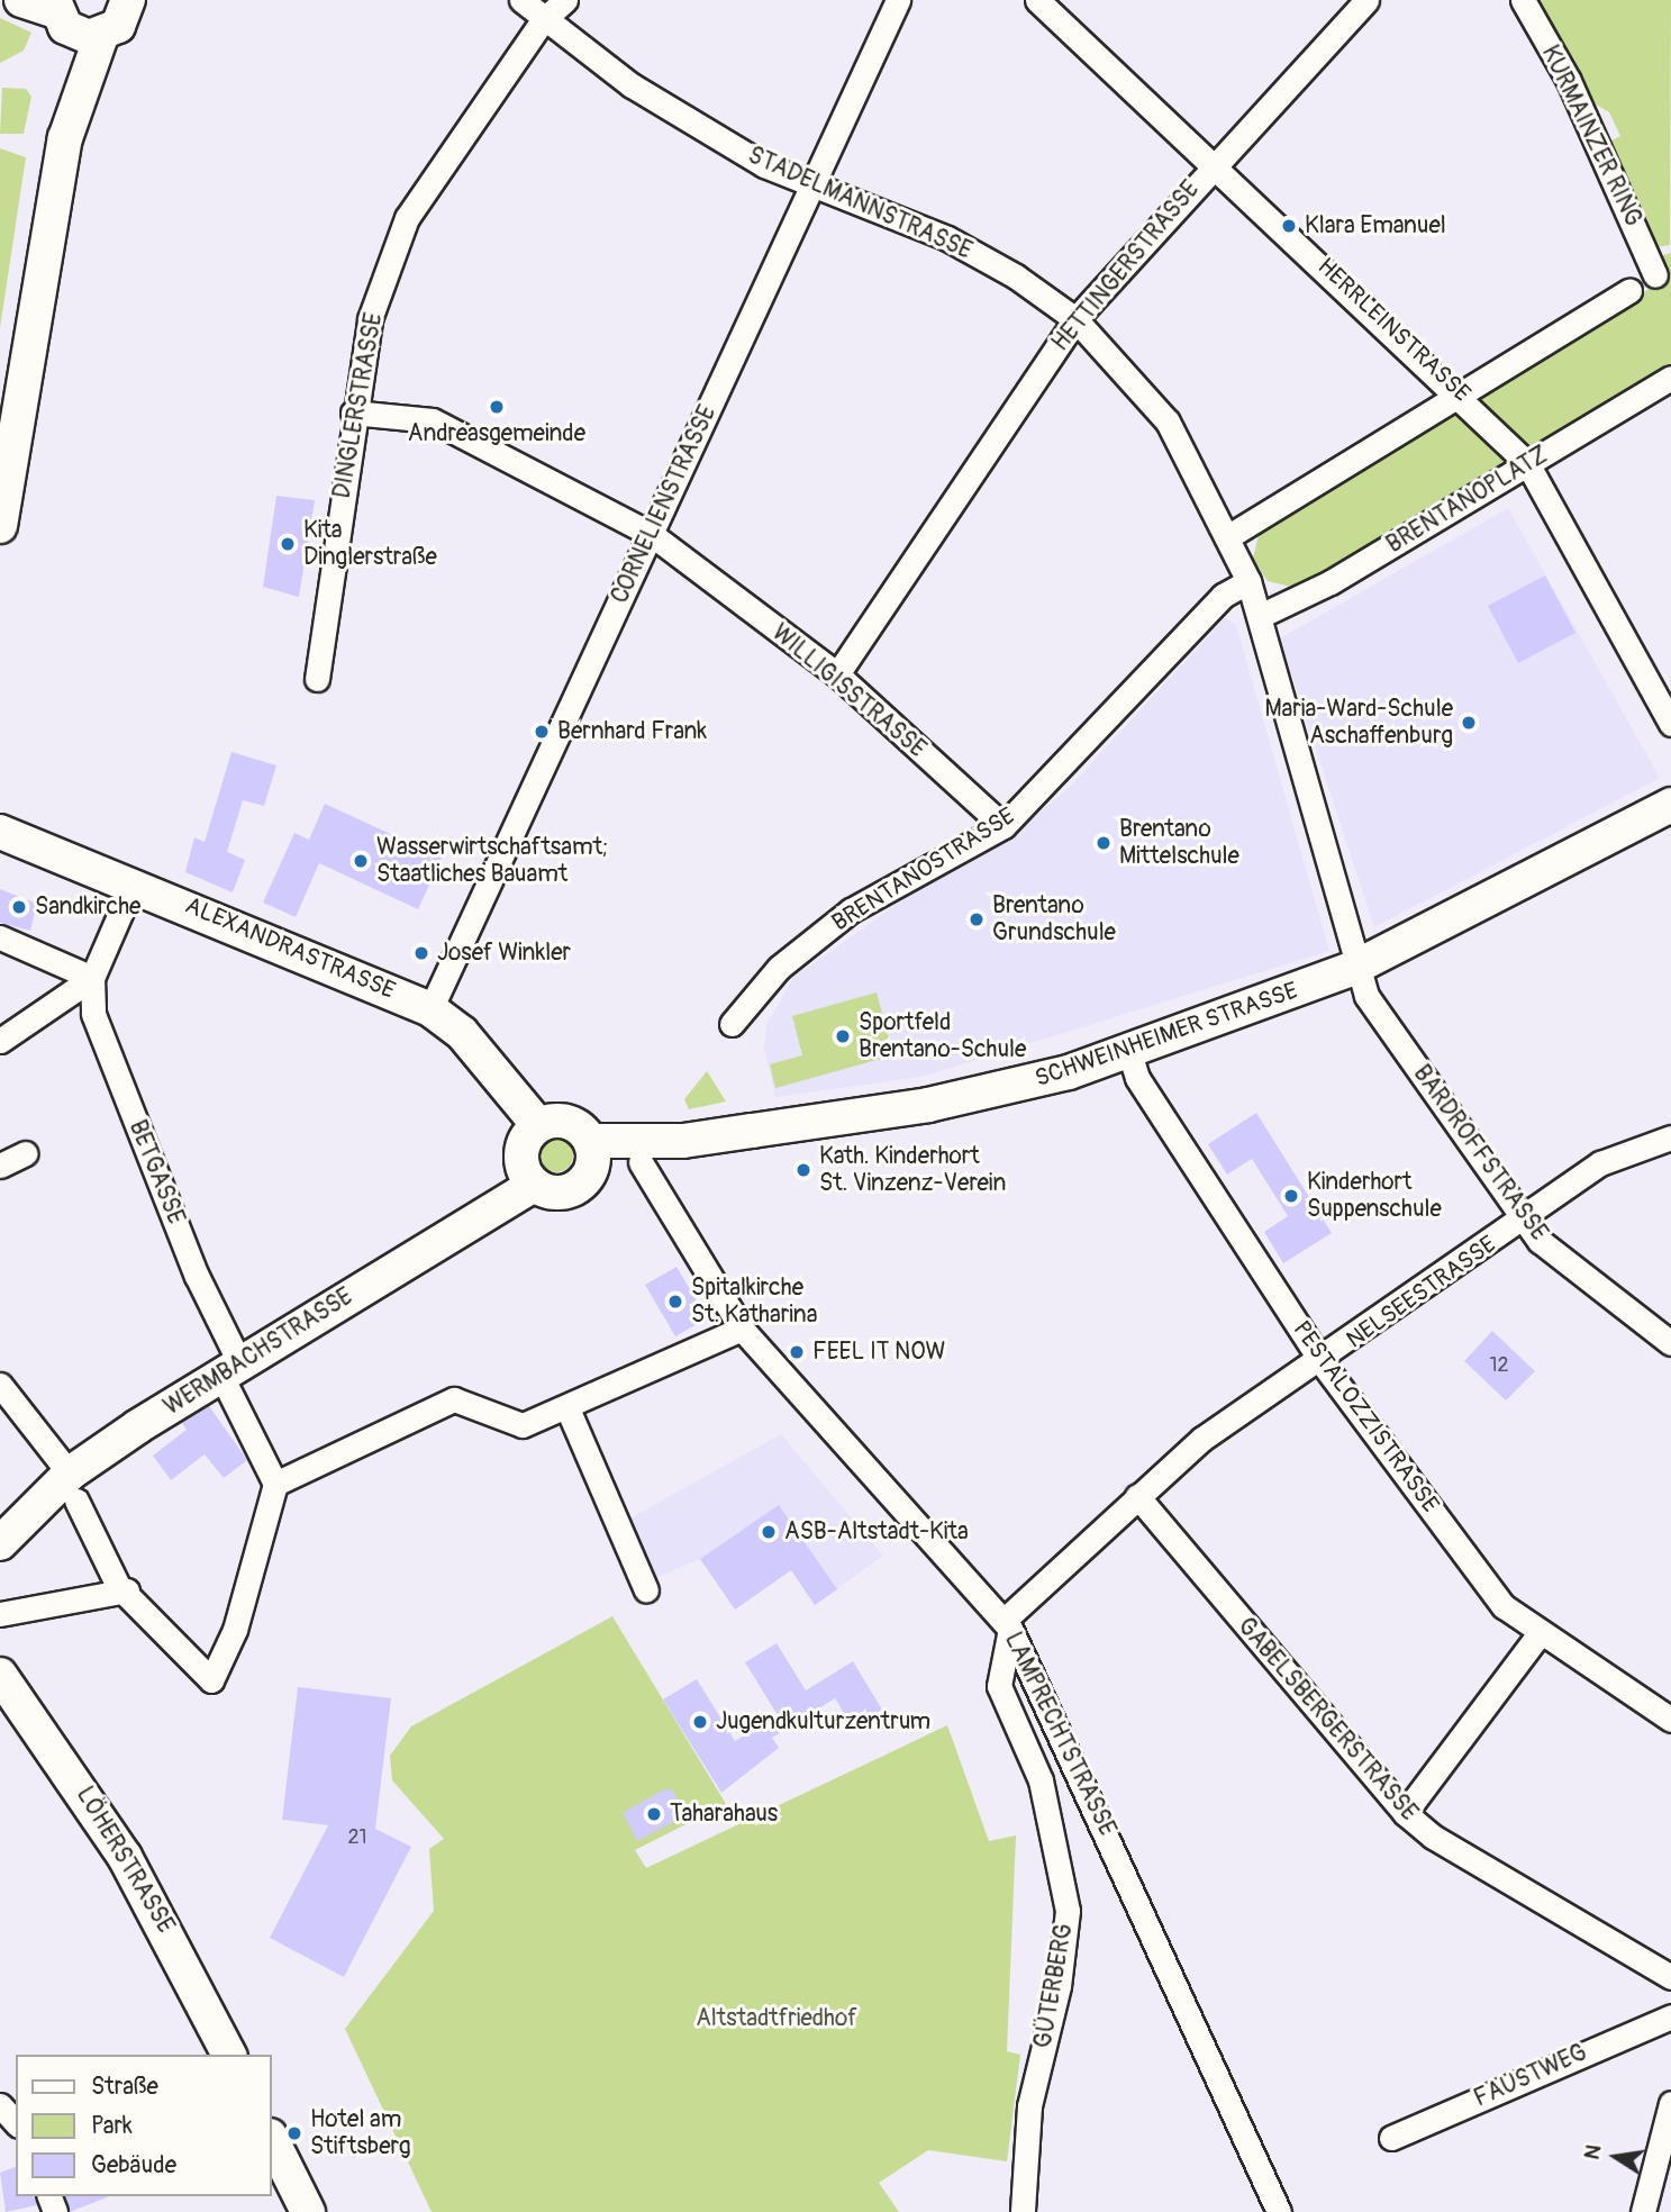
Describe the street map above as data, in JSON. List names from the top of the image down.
{
  "streets": {
    "street": [
      "KURMAINZER RING",
      "STADELMANNSTRASSE",
      "HETTINGERSTRASSE",
      "HERRLEINSTRASSE",
      "DINGLERSTRASSE",
      "BRENTANOPLATZ",
      "CORNELIENSTRASSE",
      "WILLIGISSTRASSE",
      "BRENTANOSTRASSE",
      "ALEXANDRASTRASSE",
      "SCHWEINHEIMER STRASSE",
      "BARDROFFSTRASSE",
      "BETGASSE",
      "NELSEESTRASSE",
      "WERMBACHSTRASSE",
      "PESTALOZZISTRASSE",
      "GABELSBERGERSTRASSE",
      "LAMPRECHTSTRASSE",
      "LÖHERSTRASSE",
      "GÜTERBERG",
      "FAUSTWEG"
    ]
  },
  "crossings": [
    ["STADELMANNSTRASSE", "HETTINGERSTRASSE"],
    ["STADELMANNSTRASSE", "DINGLERSTRASSE"],
    ["STADELMANNSTRASSE", "BRENTANOPLATZ"],
    ["STADELMANNSTRASSE", "CORNELIENSTRASSE"],
    ["STADELMANNSTRASSE", "BRENTANOSTRASSE"],
    ["STADELMANNSTRASSE", "SCHWEINHEIMER STRASSE"],
    ["STADELMANNSTRASSE", "BARDROFFSTRASSE"],
    ["HETTINGERSTRASSE", "HERRLEINSTRASSE"],
    ["HETTINGERSTRASSE", "WILLIGISSTRASSE"],
    ["HERRLEINSTRASSE", "BRENTANOPLATZ"],
    ["DINGLERSTRASSE", "WILLIGISSTRASSE"],
    ["CORNELIENSTRASSE", "WILLIGISSTRASSE"],
    ["CORNELIENSTRASSE", "ALEXANDRASTRASSE"],
    ["WILLIGISSTRASSE", "BRENTANOSTRASSE"],
    ["ALEXANDRASTRASSE", "SCHWEINHEIMER STRASSE"],
    ["ALEXANDRASTRASSE", "WERMBACHSTRASSE"],
    ["SCHWEINHEIMER STRASSE", "BARDROFFSTRASSE"],
    ["SCHWEINHEIMER STRASSE", "WERMBACHSTRASSE"],
    ["SCHWEINHEIMER STRASSE", "PESTALOZZISTRASSE"],
    ["SCHWEINHEIMER STRASSE", "LAMPRECHTSTRASSE"],
    ["BARDROFFSTRASSE", "NELSEESTRASSE"],
    ["BETGASSE", "WERMBACHSTRASSE"],
    ["NELSEESTRASSE", "PESTALOZZISTRASSE"],
    ["NELSEESTRASSE", "GABELSBERGERSTRASSE"],
    ["NELSEESTRASSE", "LAMPRECHTSTRASSE"],
    ["NELSEESTRASSE", "GÜTERBERG"],
    ["LAMPRECHTSTRASSE", "GÜTERBERG"]
  ],
  "parks": ["Altstadtfriedhof"],
  "places": [
    "Klara Emanuel",
    "Andreasgemeinde",
    "Kita Dinglerstraße",
    "Maria-Ward-Schule Aschaffenburg",
    "Bernhard Frank",
    "Brentano Mittelschule",
    "Wasserwirtschaftsamt; Staatliches Bauamt",
    "Sandkirche",
    "Brentano Grundschule",
    "Josef Winkler",
    "Sportfeld Brentano-Schule",
    "Kath. Kinderhort St. Vinzenz-Verein",
    "Kinderhort Suppenschule",
    "Spitalkirche St. Katharina",
    "FEEL IT NOW",
    "ASB-Altstadt-Kita",
    "Jugendkulturzentrum",
    "Taharahaus",
    "Hotel am Stiftsberg"
  ],
  "house_numbers": ["12", "21"],
  "legend": ["Straße", "Park", "Gebäude"],
  "north": "left"
}
